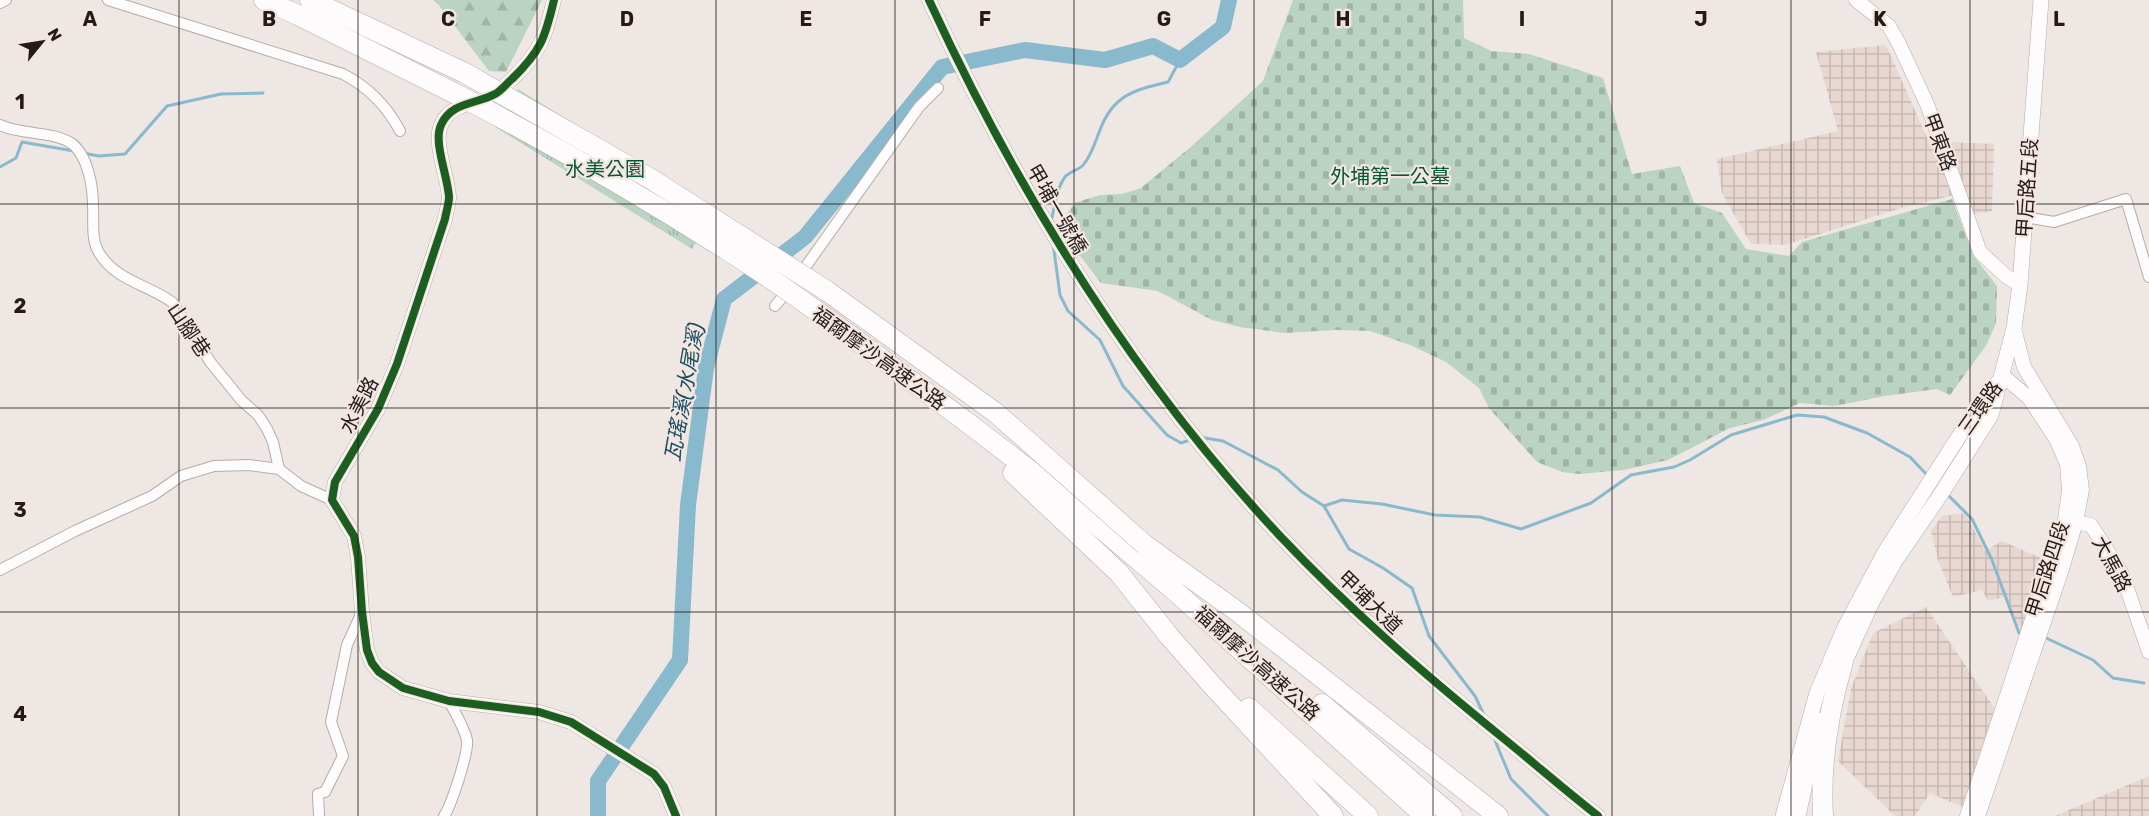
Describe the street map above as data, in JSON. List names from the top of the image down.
{
  "streets": {
    "highway": ["福爾摩沙高速公路"],
    "main road": ["甲后路五段", "三環路"],
    "street": [
      "甲東路",
      "甲埔一號橋",
      "山腳巷",
      "水美路",
      "大馬路",
      "甲后路四段",
      "甲埔大道"
    ]
  },
  "crossings": [
    ["甲東路", "甲后路五段"],
    ["甲后路五段", "三環路"],
    ["甲后路五段", "甲后路四段"],
    ["甲埔一號橋", "甲埔大道"],
    ["三環路", "甲后路四段"],
    ["大馬路", "甲后路四段"]
  ],
  "water": ["瓦瑤溪(水尾溪)"],
  "parks": ["水美公園", "外埔第一公墓"],
  "north": "top right",
  "grid": {
    "columns": [
      "A",
      "B",
      "C",
      "D",
      "E",
      "F",
      "G",
      "H",
      "I",
      "J",
      "K",
      "L"
    ],
    "rows": [
      "1",
      "2",
      "3",
      "4"
    ]
  }
}
